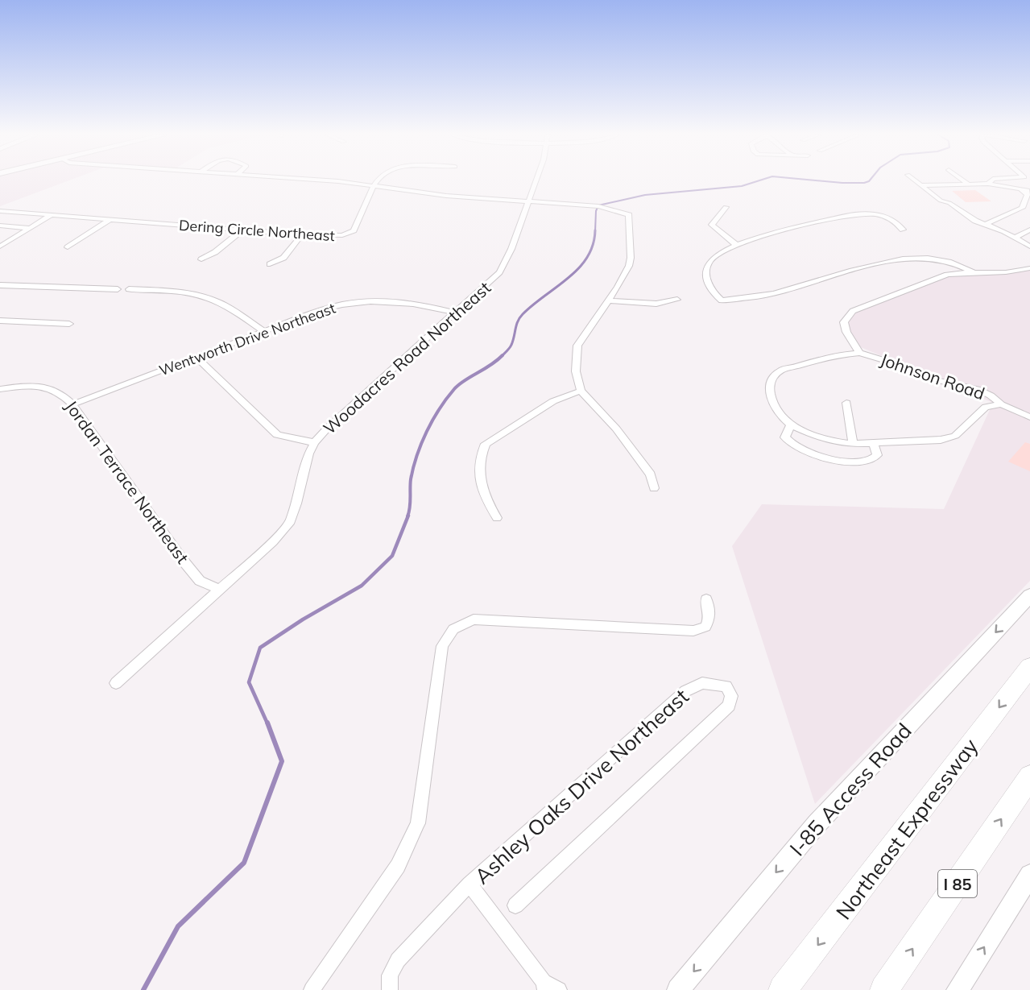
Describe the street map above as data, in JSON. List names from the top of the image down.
{
  "streets": {
    "highway": ["Northeast Expressway", "I 85"],
    "main road": ["I-85 Access Road"],
    "street": [
      "Dering Circle Northeast",
      "Wentworth Drive Northeast",
      "Woodacres Road Northeast",
      "Johnson Road",
      "Jordan Terrace Northeast",
      "Ashley Oaks Drive Northeast"
    ]
  },
  "crossings": [
    ["Wentworth Drive Northeast", "Woodacres Road Northeast"],
    ["Wentworth Drive Northeast", "Jordan Terrace Northeast"],
    ["Woodacres Road Northeast", "Jordan Terrace Northeast"]
  ],
  "one_way": ["I-85 Access Road"]
}
